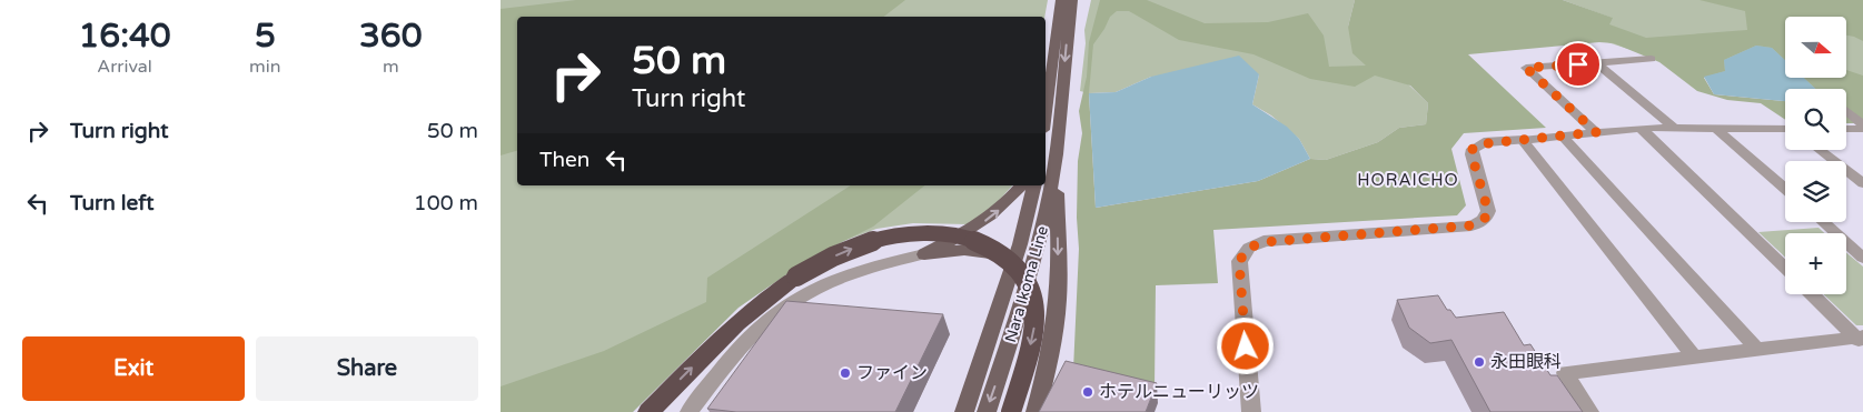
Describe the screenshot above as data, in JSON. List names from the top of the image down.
{
  "streets": {
    "main road": ["Nara Ikoma Line"]
  },
  "districts": ["HORAICHO"],
  "places": ["永田眼科", "ファイン", "ホテルニューリッツ"],
  "north": "right",
  "page": {
    "eta": [
      "16:40",
      "Arrival",
      "5",
      "min",
      "360",
      "m"
    ],
    "map_buttons": "+",
    "turn": ["50 m", "Turn right"],
    "list": [
      {
        "name": "Turn right",
        "value": "50 m"
      },
      {
        "name": "Turn left",
        "value": "100 m"
      }
    ],
    "then": "Then",
    "buttons": ["Exit", "Share"]
  }
}
